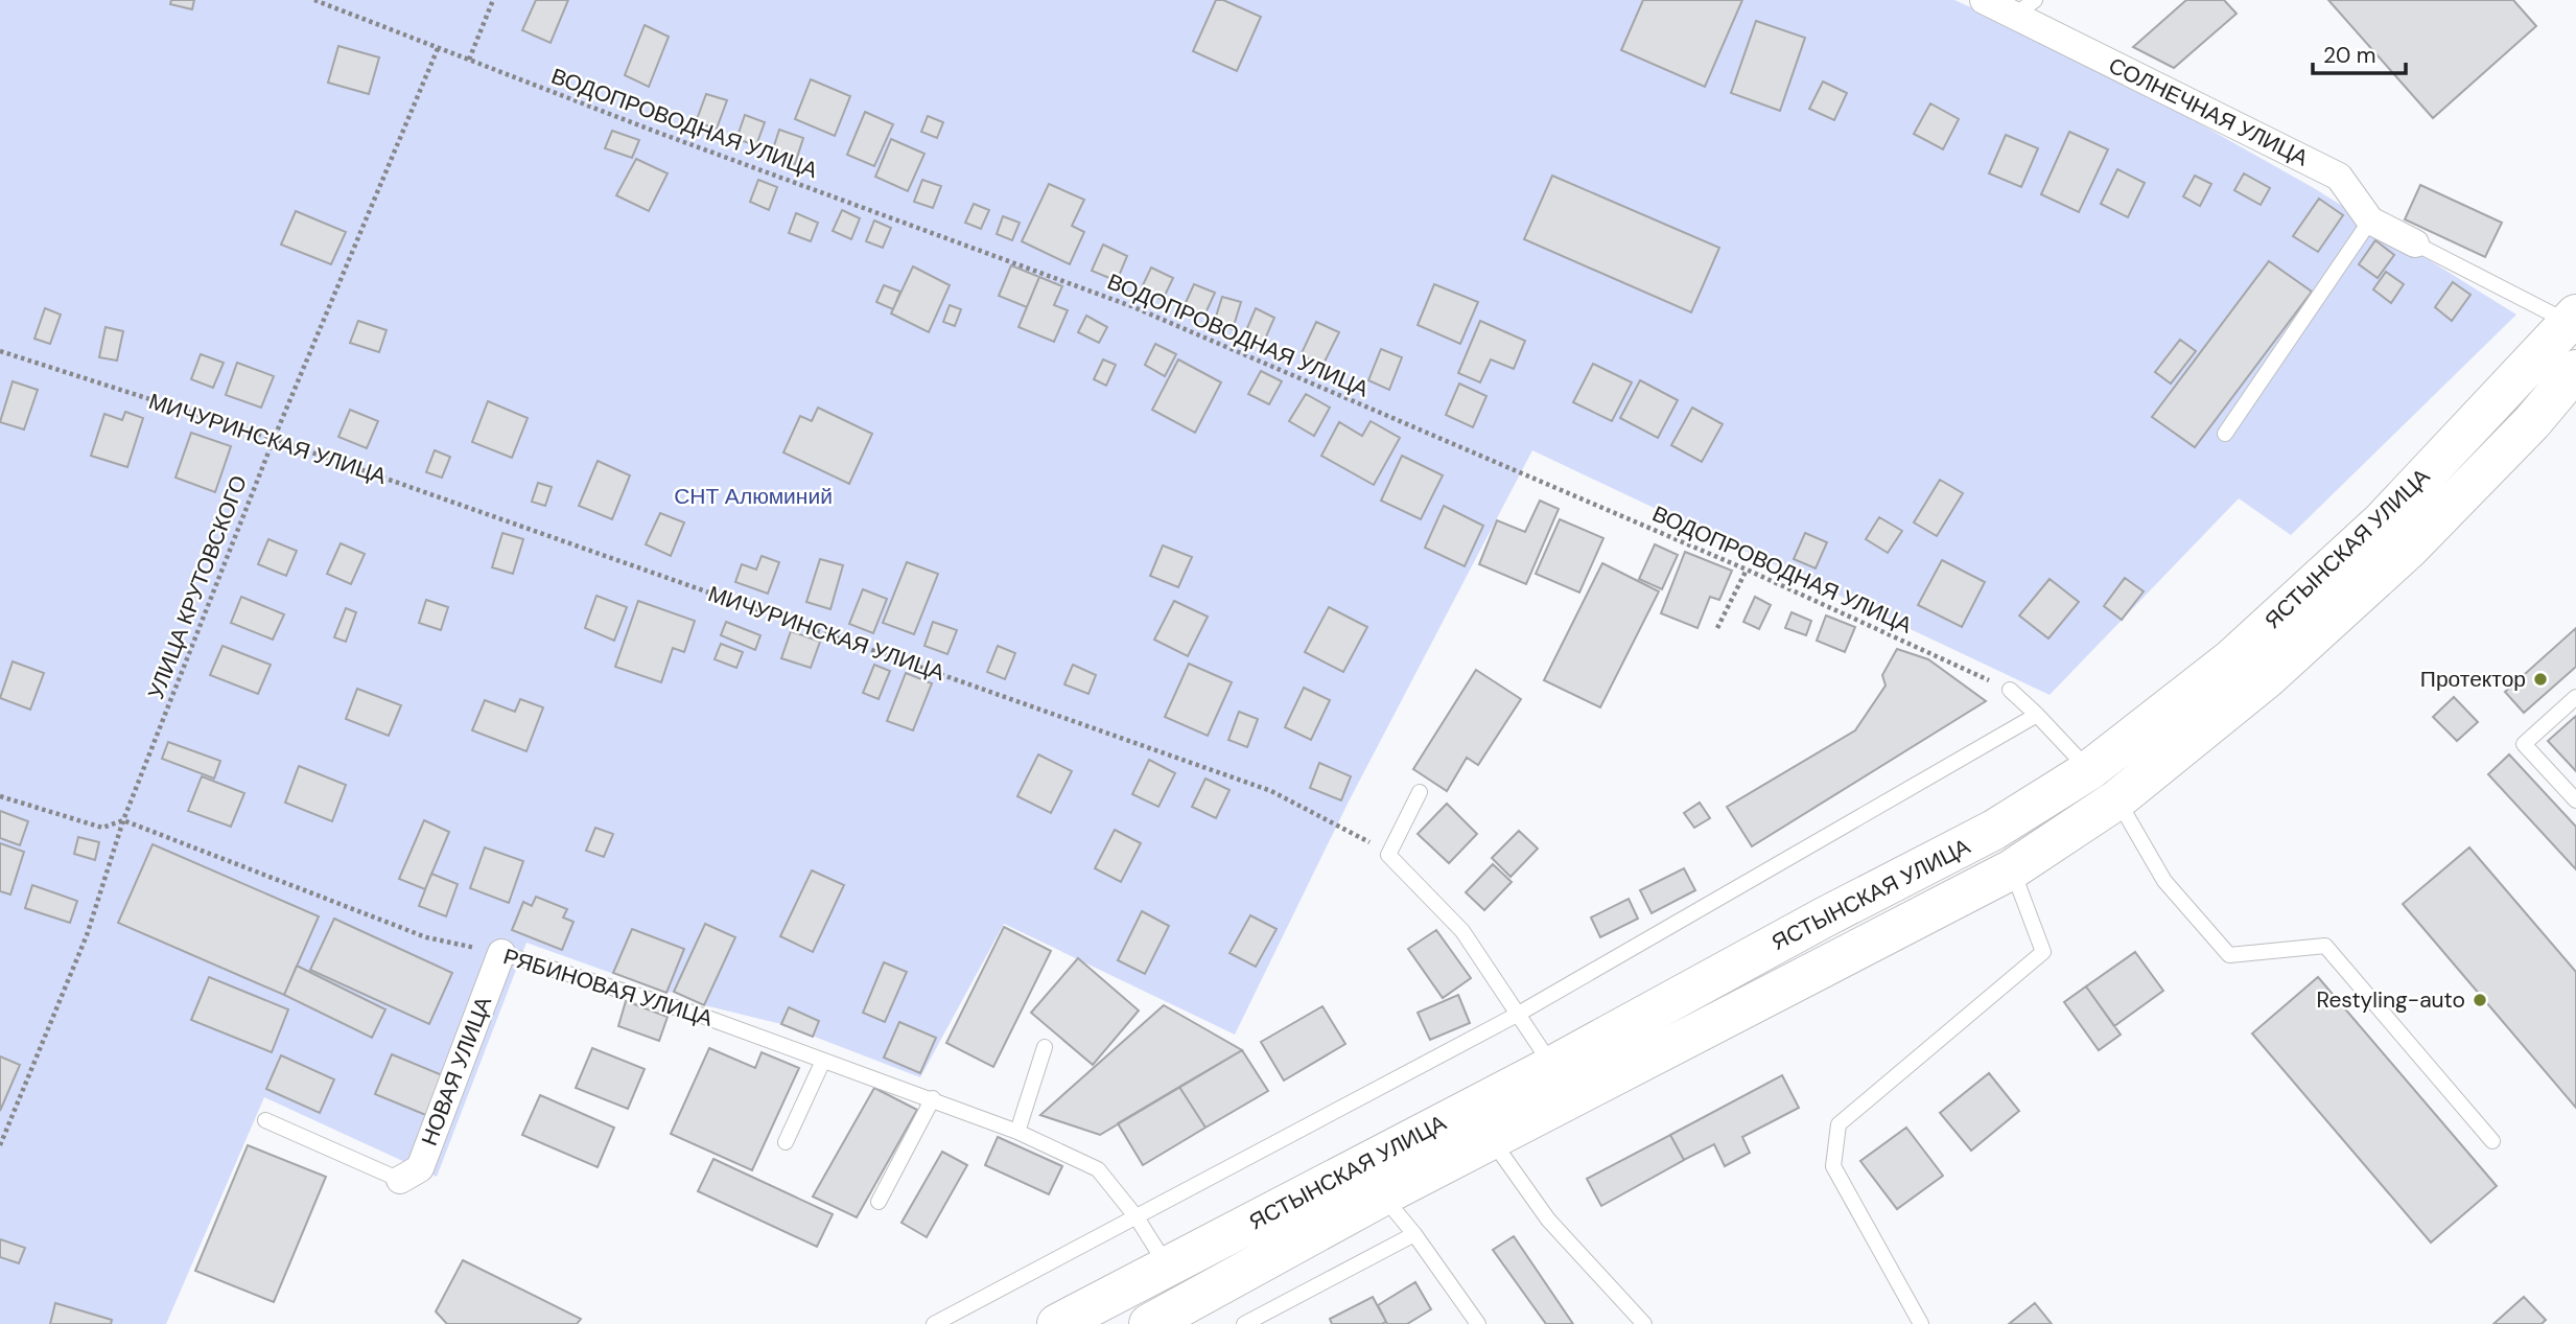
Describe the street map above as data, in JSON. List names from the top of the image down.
{
  "streets": {
    "main road": ["ЯСТЫНСКАЯ УЛИЦА"],
    "street": ["СОЛНЕЧНАЯ УЛИЦА", "НОВАЯ УЛИЦА"],
    "lane": ["РЯБИНОВАЯ УЛИЦА"],
    "path": ["ВОДОПРОВОДНАЯ УЛИЦА", "МИЧУРИНСКАЯ УЛИЦА", "УЛИЦА КРУТОВСКОГО"]
  },
  "crossings": [
    ["ВОДОПРОВОДНАЯ УЛИЦА", "УЛИЦА КРУТОВСКОГО"],
    ["МИЧУРИНСКАЯ УЛИЦА", "УЛИЦА КРУТОВСКОГО"],
    ["ЯСТЫНСКАЯ УЛИЦА", "РЯБИНОВАЯ УЛИЦА"],
    ["УЛИЦА КРУТОВСКОГО", "РЯБИНОВАЯ УЛИЦА"],
    ["РЯБИНОВАЯ УЛИЦА", "НОВАЯ УЛИЦА"]
  ],
  "parks": ["СНТ Алюминий"],
  "places": ["Протектор", "Restyling-auto"],
  "scale_bar": "20 m"
}
